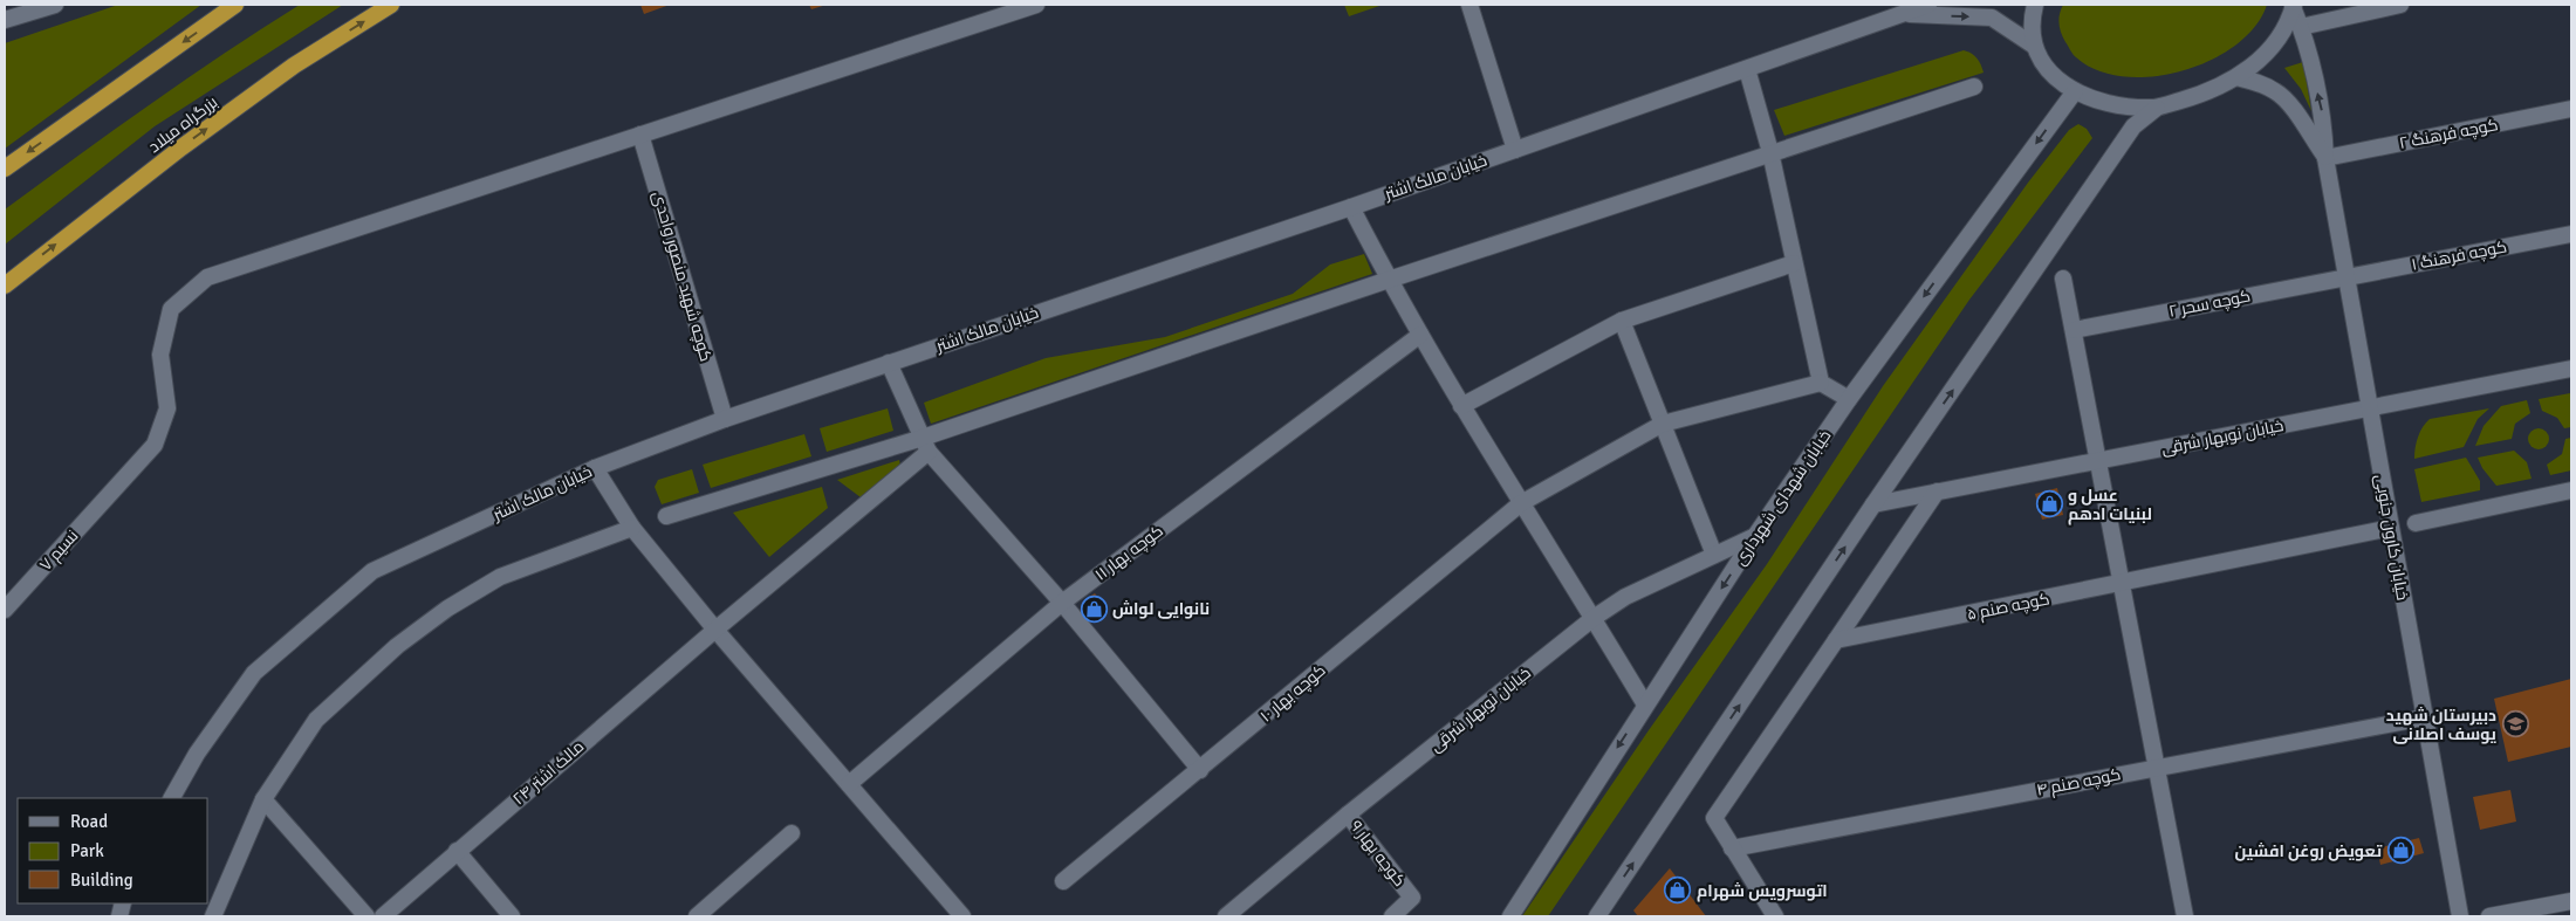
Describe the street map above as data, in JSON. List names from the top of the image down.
{
  "streets": {
    "highway": ["بزرگراه میلاد"],
    "street": [
      "کوچه فرهنگ ۲",
      "خیابان مالک اشتر",
      "کوچه فرهنگ ۱",
      "کوچه شهید منصور واحدی",
      "کوچه سحر ۲",
      "خیابان نوبهار شرقی",
      "خیابان شهدای شهرداری",
      "خیابان کارون جنوبی",
      "نسیم ۷",
      "کوچه بهار ۱۱",
      "کوچه صنم ۵",
      "کوچه بهار ۱۰",
      "مالک اشتر ۲۴",
      "کوچه صنم ۴",
      "کوچه بهار ۹"
    ]
  },
  "crossings": [
    ["کوچه فرهنگ ۲", "خیابان کارون جنوبی"],
    ["خیابان مالک اشتر", "کوچه شهید منصور واحدی"],
    ["کوچه فرهنگ ۱", "کوچه سحر ۲"],
    ["کوچه فرهنگ ۱", "خیابان کارون جنوبی"],
    ["کوچه شهید منصور واحدی", "نسیم ۷"],
    ["کوچه سحر ۲", "خیابان کارون جنوبی"],
    ["خیابان نوبهار شرقی", "خیابان شهدای شهرداری"],
    ["خیابان نوبهار شرقی", "خیابان کارون جنوبی"],
    ["خیابان نوبهار شرقی", "کوچه بهار ۹"],
    ["خیابان کارون جنوبی", "کوچه صنم ۵"],
    ["خیابان کارون جنوبی", "کوچه صنم ۴"]
  ],
  "places": {
    "shop": [
      "عسل و لبنیات ادهم",
      "نانوایی لواش",
      "تعویض روغن افشین",
      "اتوسرویس شهرام"
    ],
    "school or university": ["دبیرستان شهید یوسف اصلانی"]
  },
  "legend": ["Road", "Park", "Building"]
}
